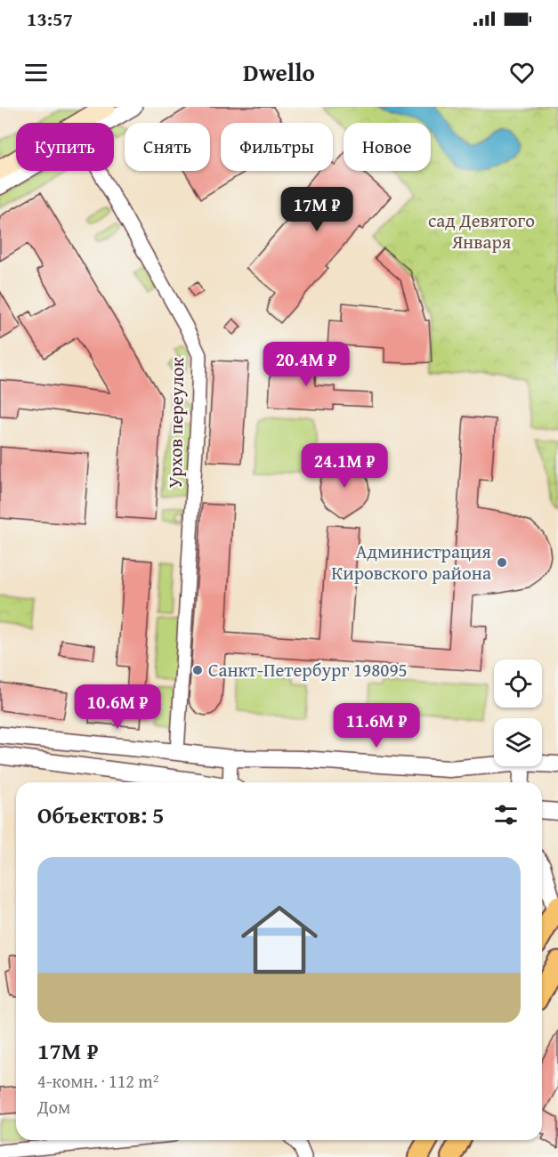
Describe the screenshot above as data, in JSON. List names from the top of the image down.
{
  "streets": {
    "street": ["Урхов переулок"]
  },
  "parks": ["сад Девятого Января"],
  "places": ["Администрация Кировского района", "Санкт-Петербург 198095"],
  "page": {
    "status": "13:57",
    "header": "Dwello",
    "chip": [
      "Купить",
      "Снять",
      "Фильтры",
      "Новое"
    ],
    "price": [
      "17M ₽",
      "20.4M ₽",
      "24.1M ₽",
      "10.6M ₽",
      "11.6M ₽"
    ],
    "heading": "Объектов: 5",
    "list": [
      {
        "name": "17M ₽",
        "note": "4-комн. · 112 m² · Дом"
      }
    ]
  }
}
